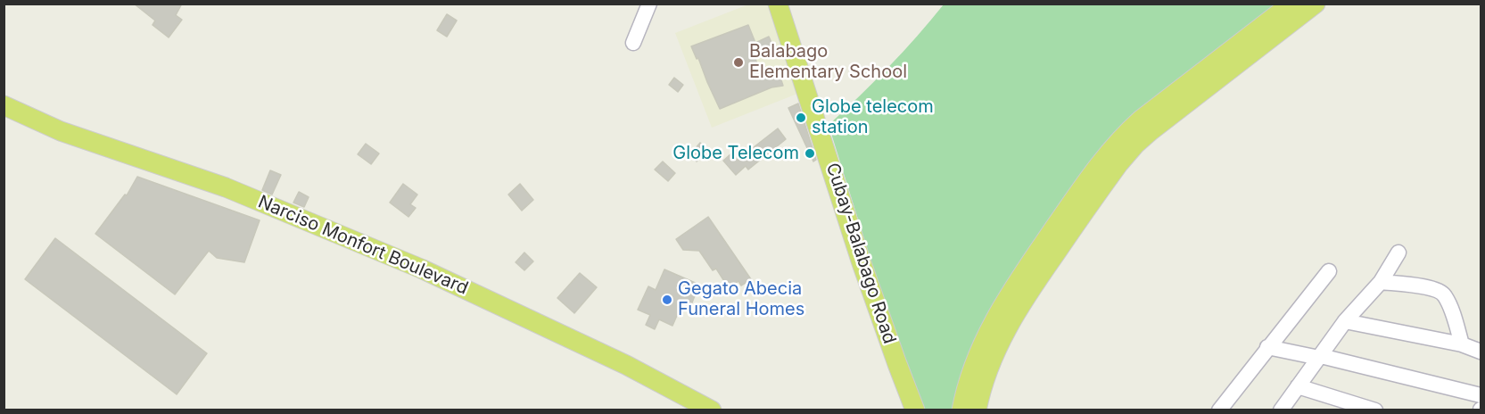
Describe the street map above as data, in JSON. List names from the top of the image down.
{
  "streets": {
    "main road": ["Narciso Monfort Boulevard", "Cubay-Balabago Road"]
  },
  "places": [
    "Balabago Elementary School",
    "Globe telecom station",
    "Globe Telecom",
    "Gegato Abecia Funeral Homes"
  ]
}
